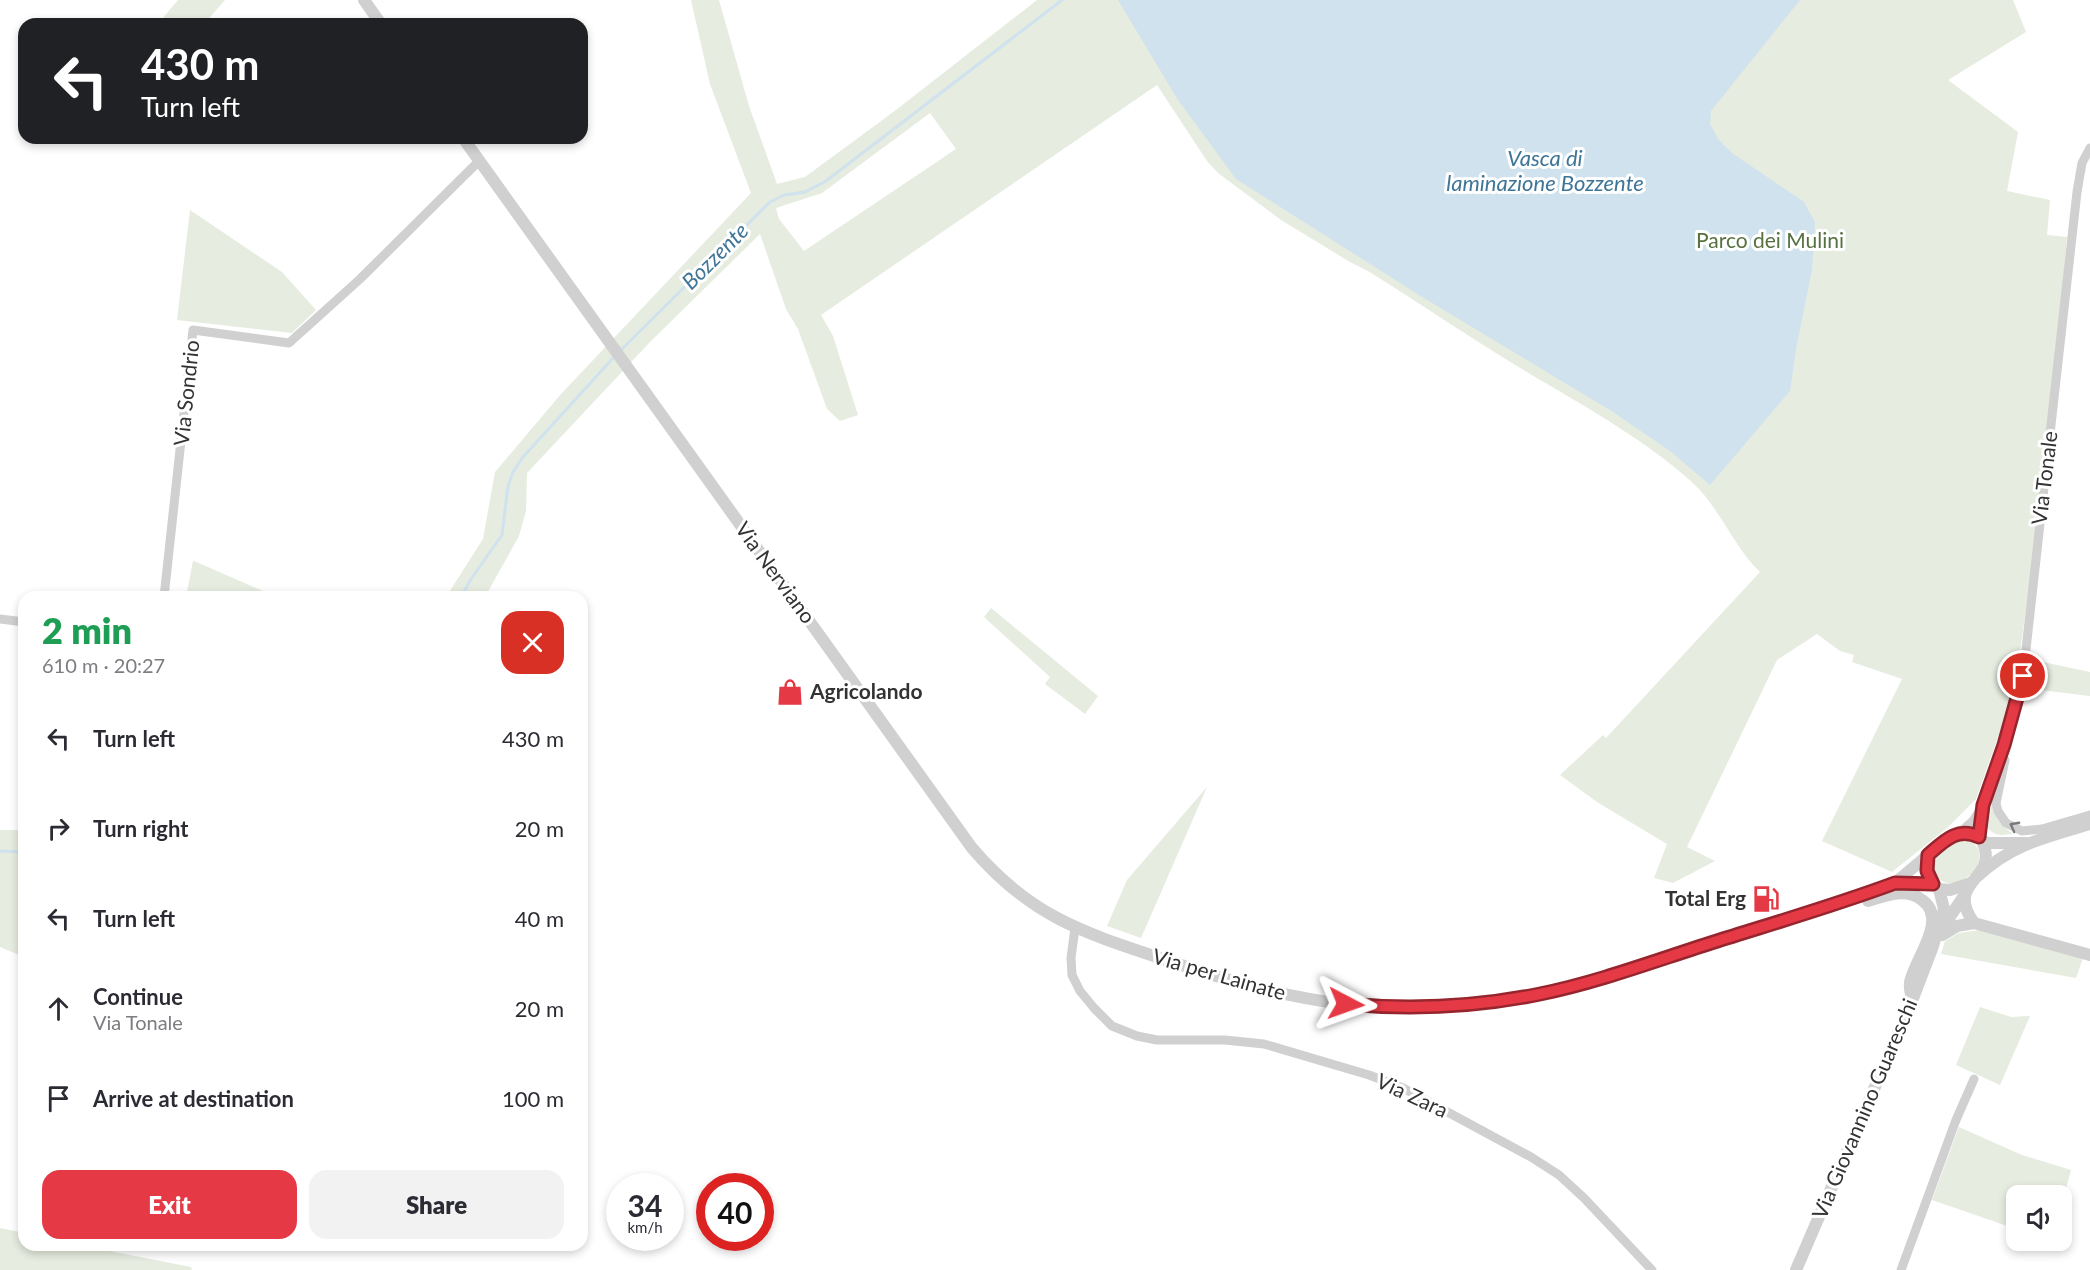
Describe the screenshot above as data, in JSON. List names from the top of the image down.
{
  "streets": {
    "street": [
      "Via Sondrio",
      "Via Tonale",
      "Via Nerviano",
      "Via per Lainate",
      "Via Zara",
      "Via Giovannino Guareschi"
    ]
  },
  "crossings": [
    ["Via Sondrio", "Via Nerviano"],
    ["Via Nerviano", "Via per Lainate"],
    ["Via Nerviano", "Via Zara"]
  ],
  "water": ["Vasca di laminazione Bozzente", "Bozzente"],
  "parks": ["Parco dei Mulini"],
  "places": {
    "shop": ["Agricolando"],
    "fuel station": ["Total Erg"]
  },
  "page": {
    "turn": ["430 m", "Turn left"],
    "heading": ["2 min", "610 m · 20:27"],
    "list": [
      {
        "name": "Turn left",
        "value": "430 m"
      },
      {
        "name": "Turn right",
        "value": "20 m"
      },
      {
        "name": "Turn left",
        "value": "40 m"
      },
      {
        "name": "Continue",
        "note": "Via Tonale",
        "value": "20 m"
      },
      {
        "name": "Arrive at destination",
        "value": "100 m"
      }
    ],
    "buttons": ["Exit", "Share"],
    "speed": "34 km/h",
    "limit": "40"
  }
}
